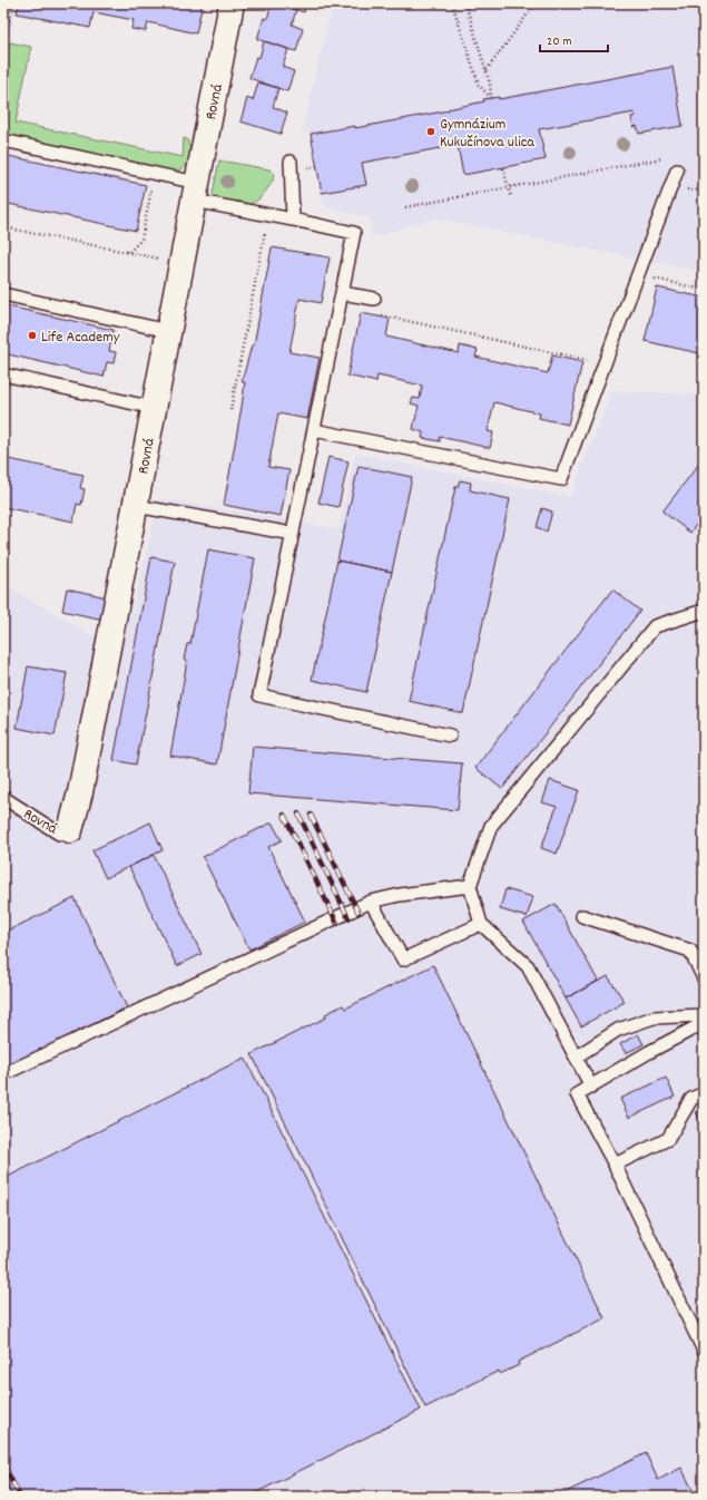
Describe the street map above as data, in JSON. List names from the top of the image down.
{
  "streets": {
    "street": ["Rovná"]
  },
  "places": ["Gymnázium Kukučínova ulica", "Life Academy"],
  "scale_bar": "20 m"
}
